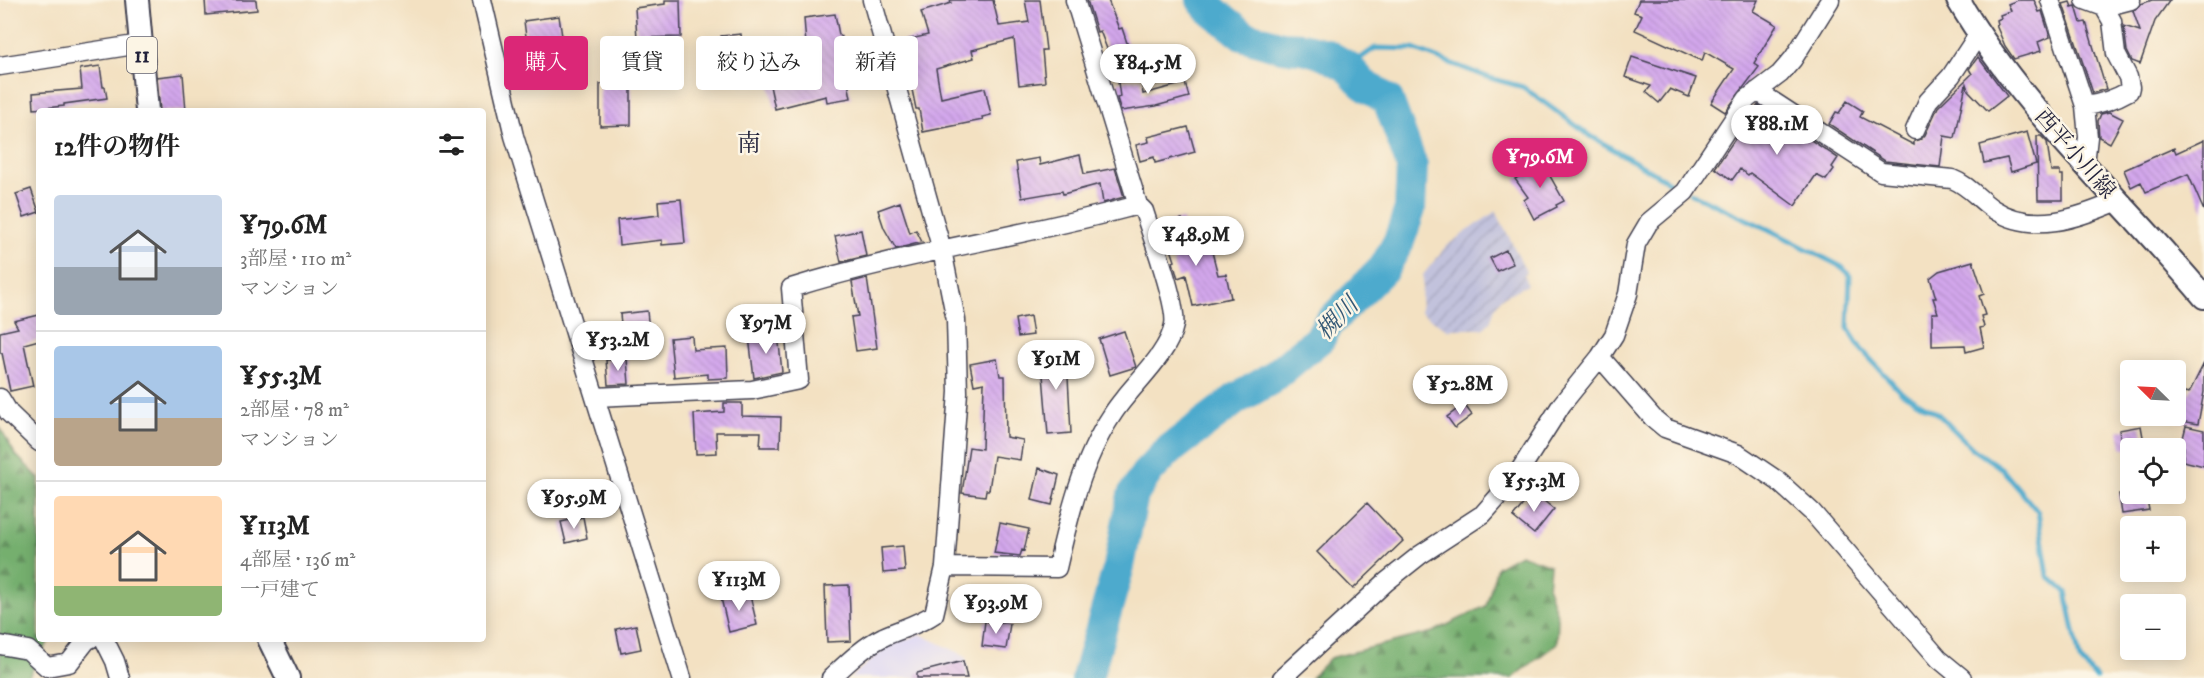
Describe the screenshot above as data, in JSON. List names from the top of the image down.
{
  "streets": {
    "main road": ["11", "西平小川線"]
  },
  "districts": ["南"],
  "water": ["槻川"],
  "north": "top left",
  "page": {
    "chip": [
      "購入",
      "賃貸",
      "絞り込み",
      "新着"
    ],
    "price": [
      "¥84.5M",
      "¥88.1M",
      "¥79.6M",
      "¥48.9M",
      "¥97M",
      "¥53.2M",
      "¥91M",
      "¥52.8M",
      "¥55.3M",
      "¥95.9M",
      "¥113M",
      "¥93.9M"
    ],
    "heading": "12件の物件",
    "list": [
      {
        "name": "¥79.6M",
        "note": "3部屋 · 110 m² · マンション"
      },
      {
        "name": "¥55.3M",
        "note": "2部屋 · 78 m² · マンション"
      },
      {
        "name": "¥113M",
        "note": "4部屋 · 136 m² · 一戸建て"
      }
    ],
    "map_buttons": ["+", "−"]
  }
}
